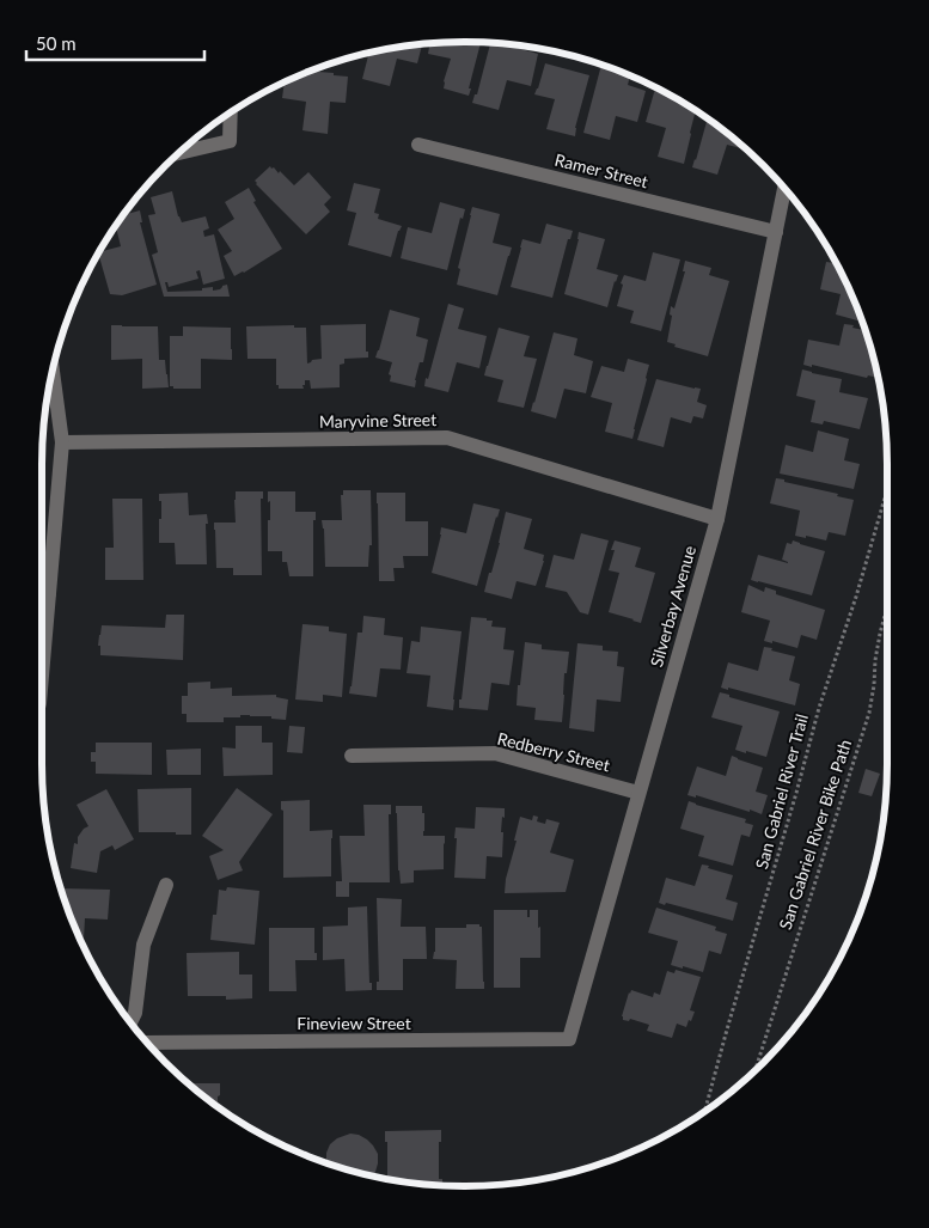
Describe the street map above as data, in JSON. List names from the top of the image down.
{
  "streets": {
    "street": [
      "Ramer Street",
      "Maryvine Street",
      "Silverbay Avenue",
      "Redberry Street",
      "Fineview Street"
    ],
    "path": ["San Gabriel River Trail", "San Gabriel River Bike Path"]
  },
  "crossings": [
    ["Ramer Street", "Silverbay Avenue"],
    ["Maryvine Street", "Silverbay Avenue"],
    ["Silverbay Avenue", "Redberry Street"],
    ["Silverbay Avenue", "Fineview Street"]
  ],
  "scale_bar": "50 m"
}
